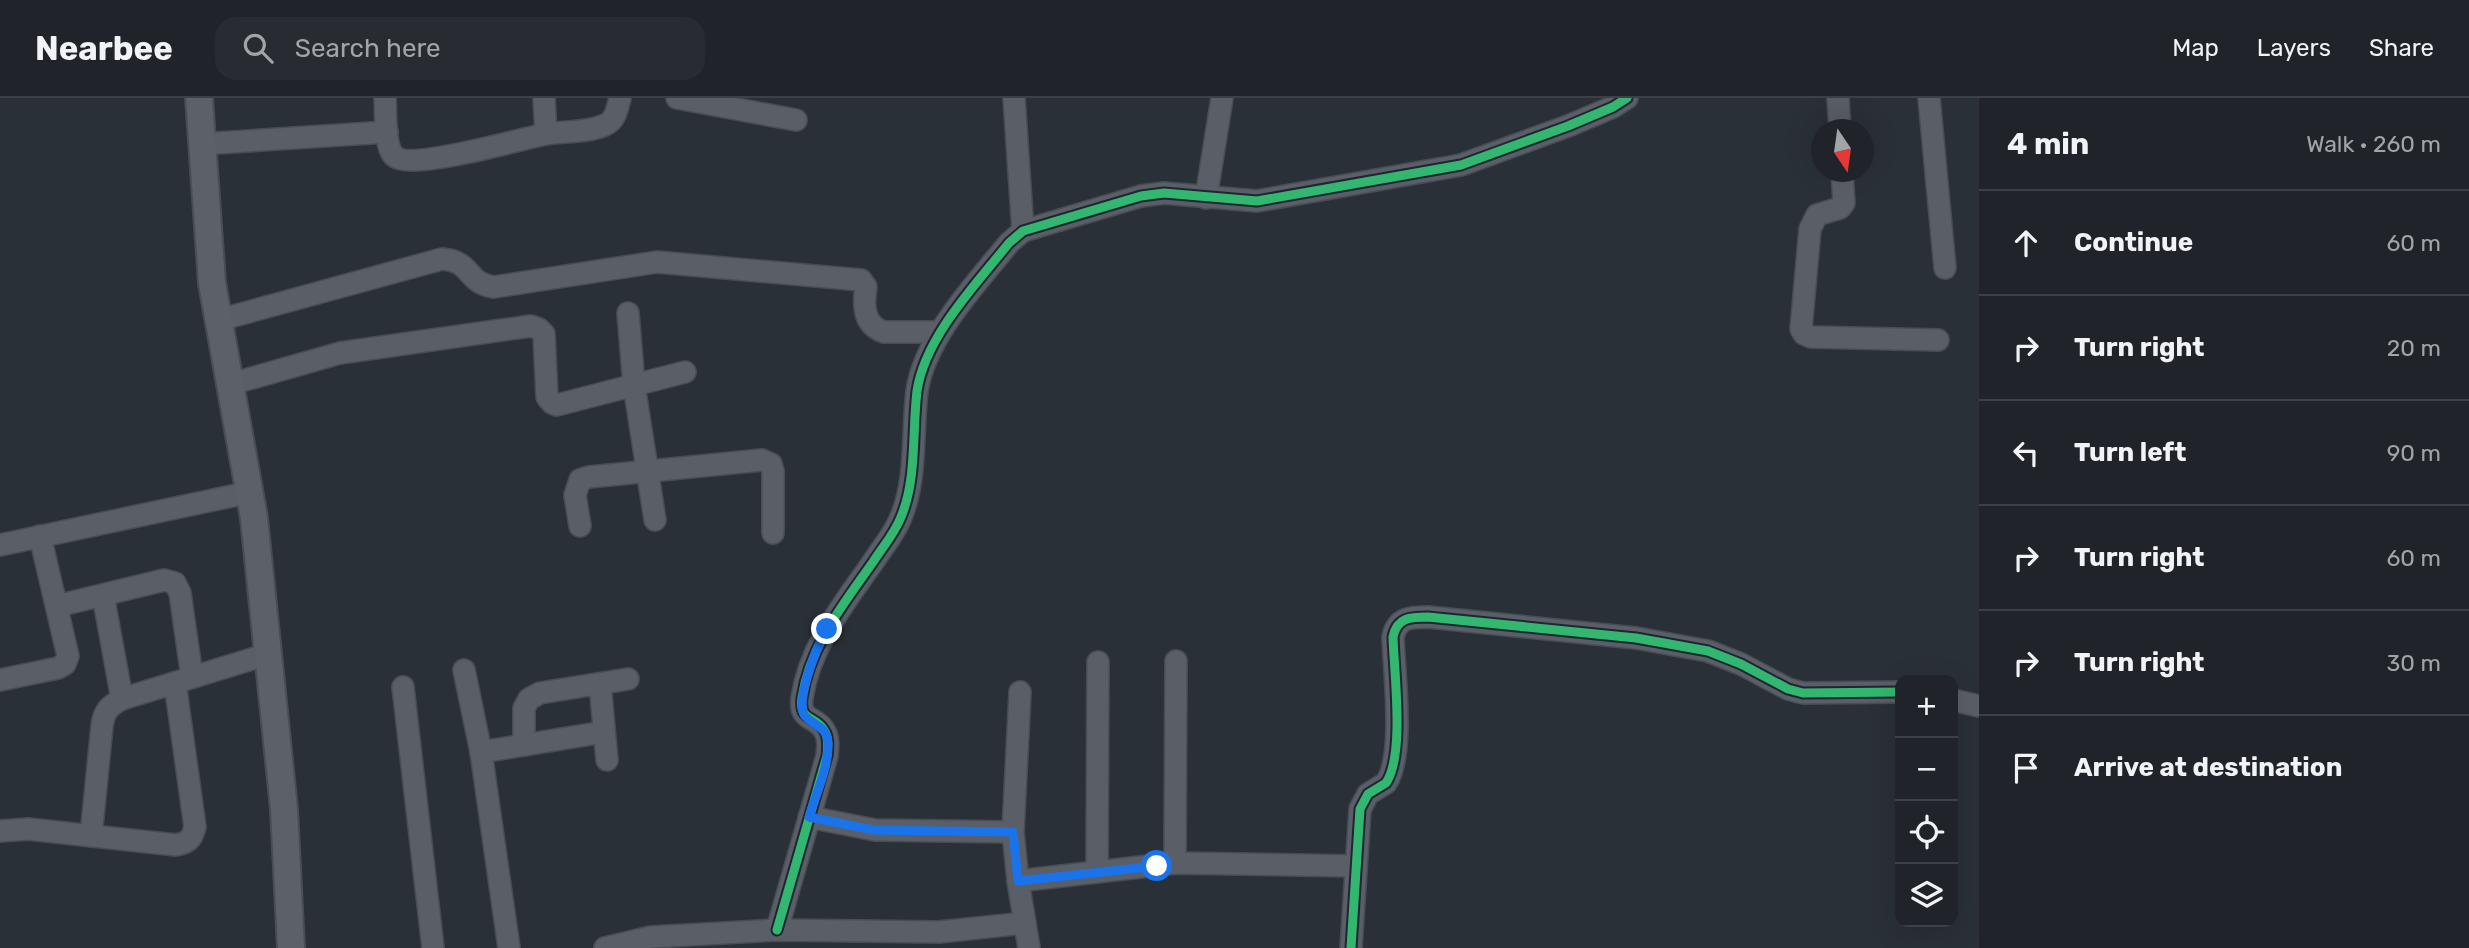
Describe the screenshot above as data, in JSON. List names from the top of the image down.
{
  "north": "bottom",
  "page": {
    "header": "Nearbee",
    "search": "Search here",
    "nav": ["Map", "Layers", "Share"],
    "heading": ["4 min", "Walk · 260 m"],
    "list": [
      ["Continue", "60 m"],
      ["Turn right", "20 m"],
      ["Turn left", "90 m"],
      ["Turn right", "60 m"],
      ["Turn right", "30 m"],
      "Arrive at destination"
    ],
    "map_buttons": ["+", "−"]
  }
}
